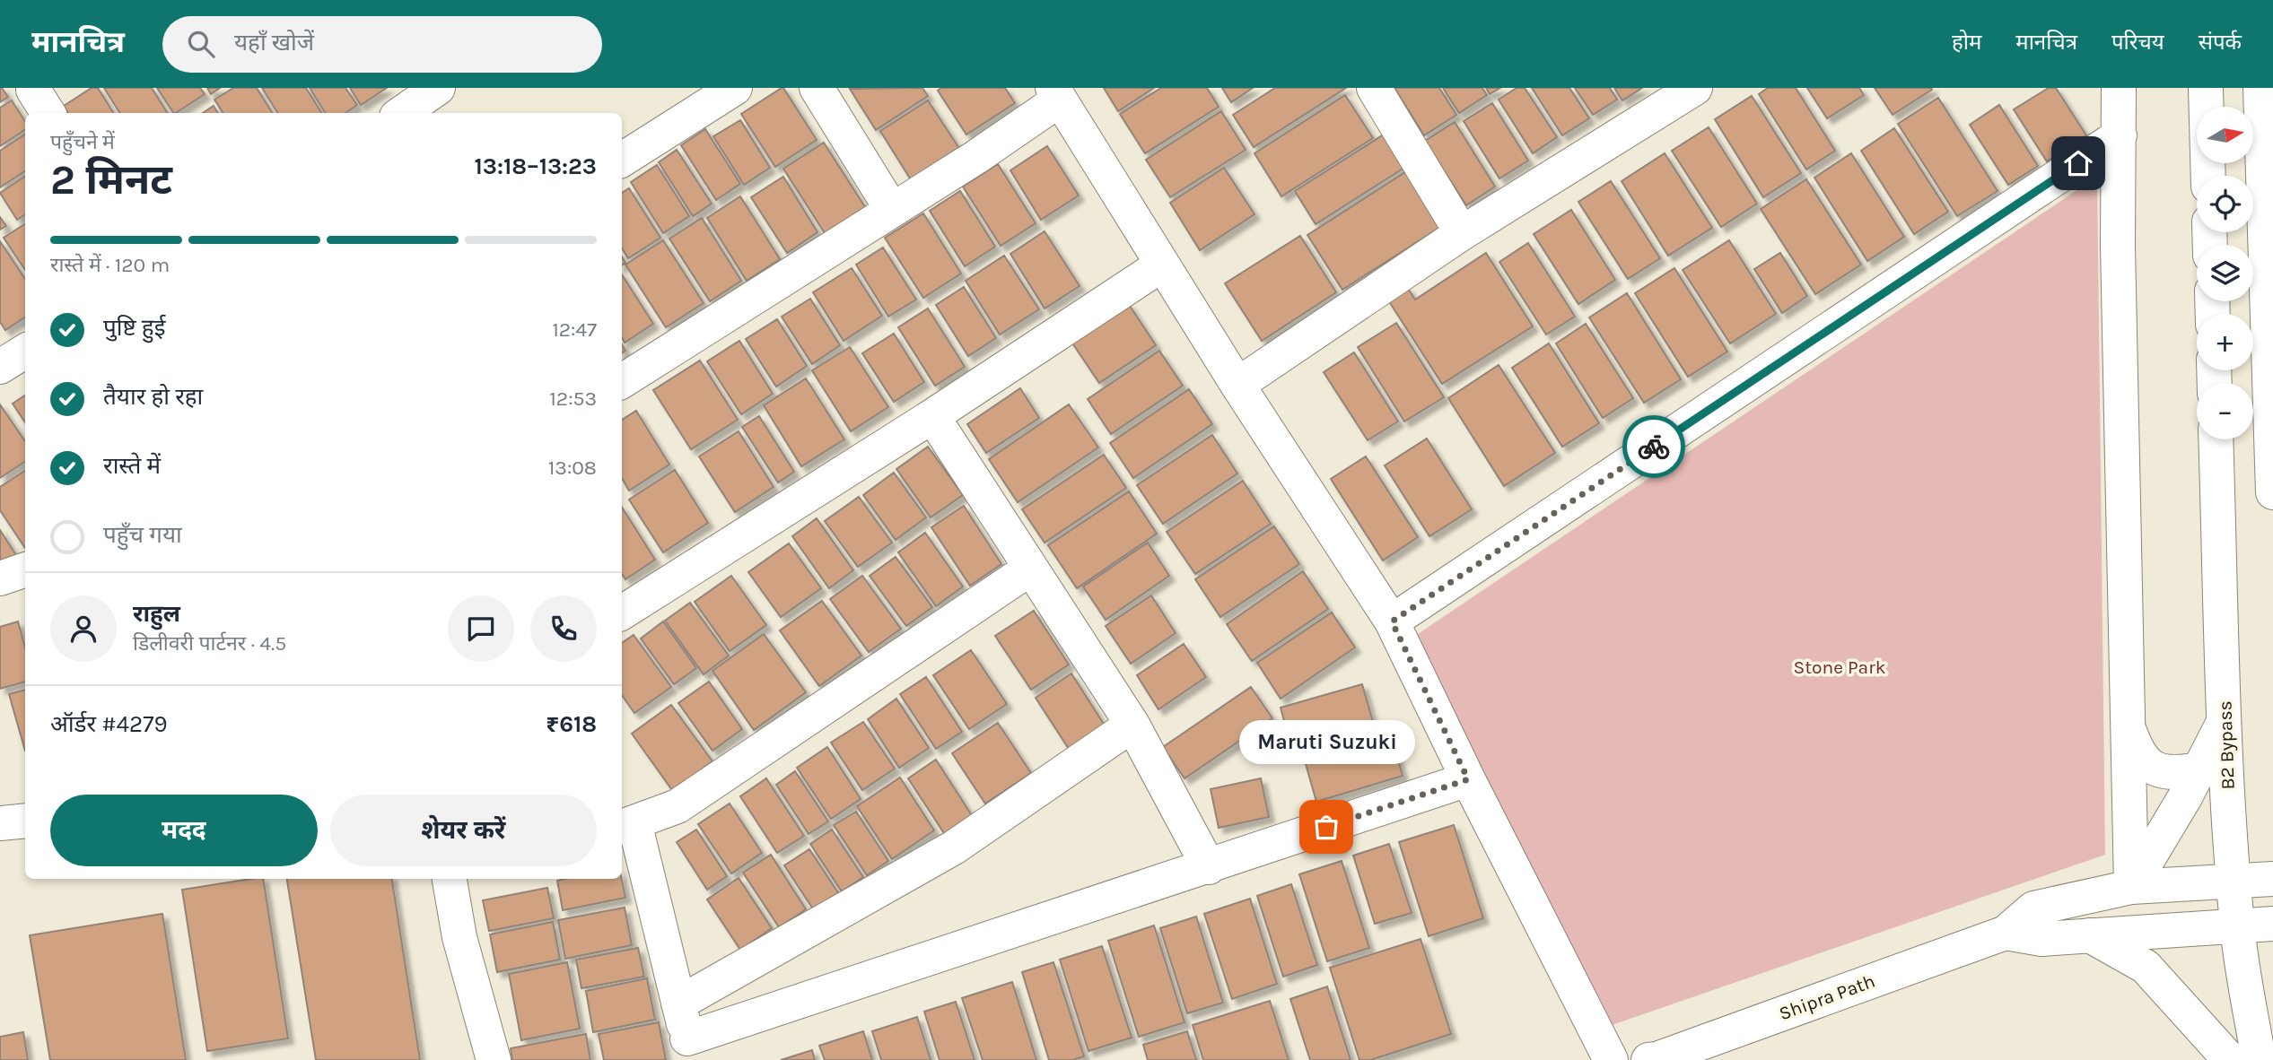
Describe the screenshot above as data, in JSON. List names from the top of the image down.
{
  "streets": {
    "street": ["B2 Bypass", "Shipra Path"]
  },
  "crossings": [
    ["B2 Bypass", "Shipra Path"]
  ],
  "parks": ["Stone Park"],
  "places": ["Maruti Suzuki"],
  "north": "right",
  "page": {
    "header": "मानचित्र",
    "search": "यहाँ खोजें",
    "nav": [
      "होम",
      "मानचित्र",
      "परिचय",
      "संपर्क"
    ],
    "map_buttons": ["+", "−"],
    "heading": ["2 मिनट", "पहुँचने में", "13:18–13:23"],
    "panel": [
      "राहुल",
      "डिलीवरी पार्टनर · 4.5",
      "ऑर्डर #4279",
      "₹618"
    ],
    "bar": "रास्ते में · 120 m",
    "list": [
      ["पुष्टि हुई", "12:47"],
      ["तैयार हो रहा", "12:53"],
      ["रास्ते में", "13:08"],
      "पहुँच गया"
    ],
    "bubble": "Maruti Suzuki",
    "buttons": ["मदद", "शेयर करें"]
  }
}
